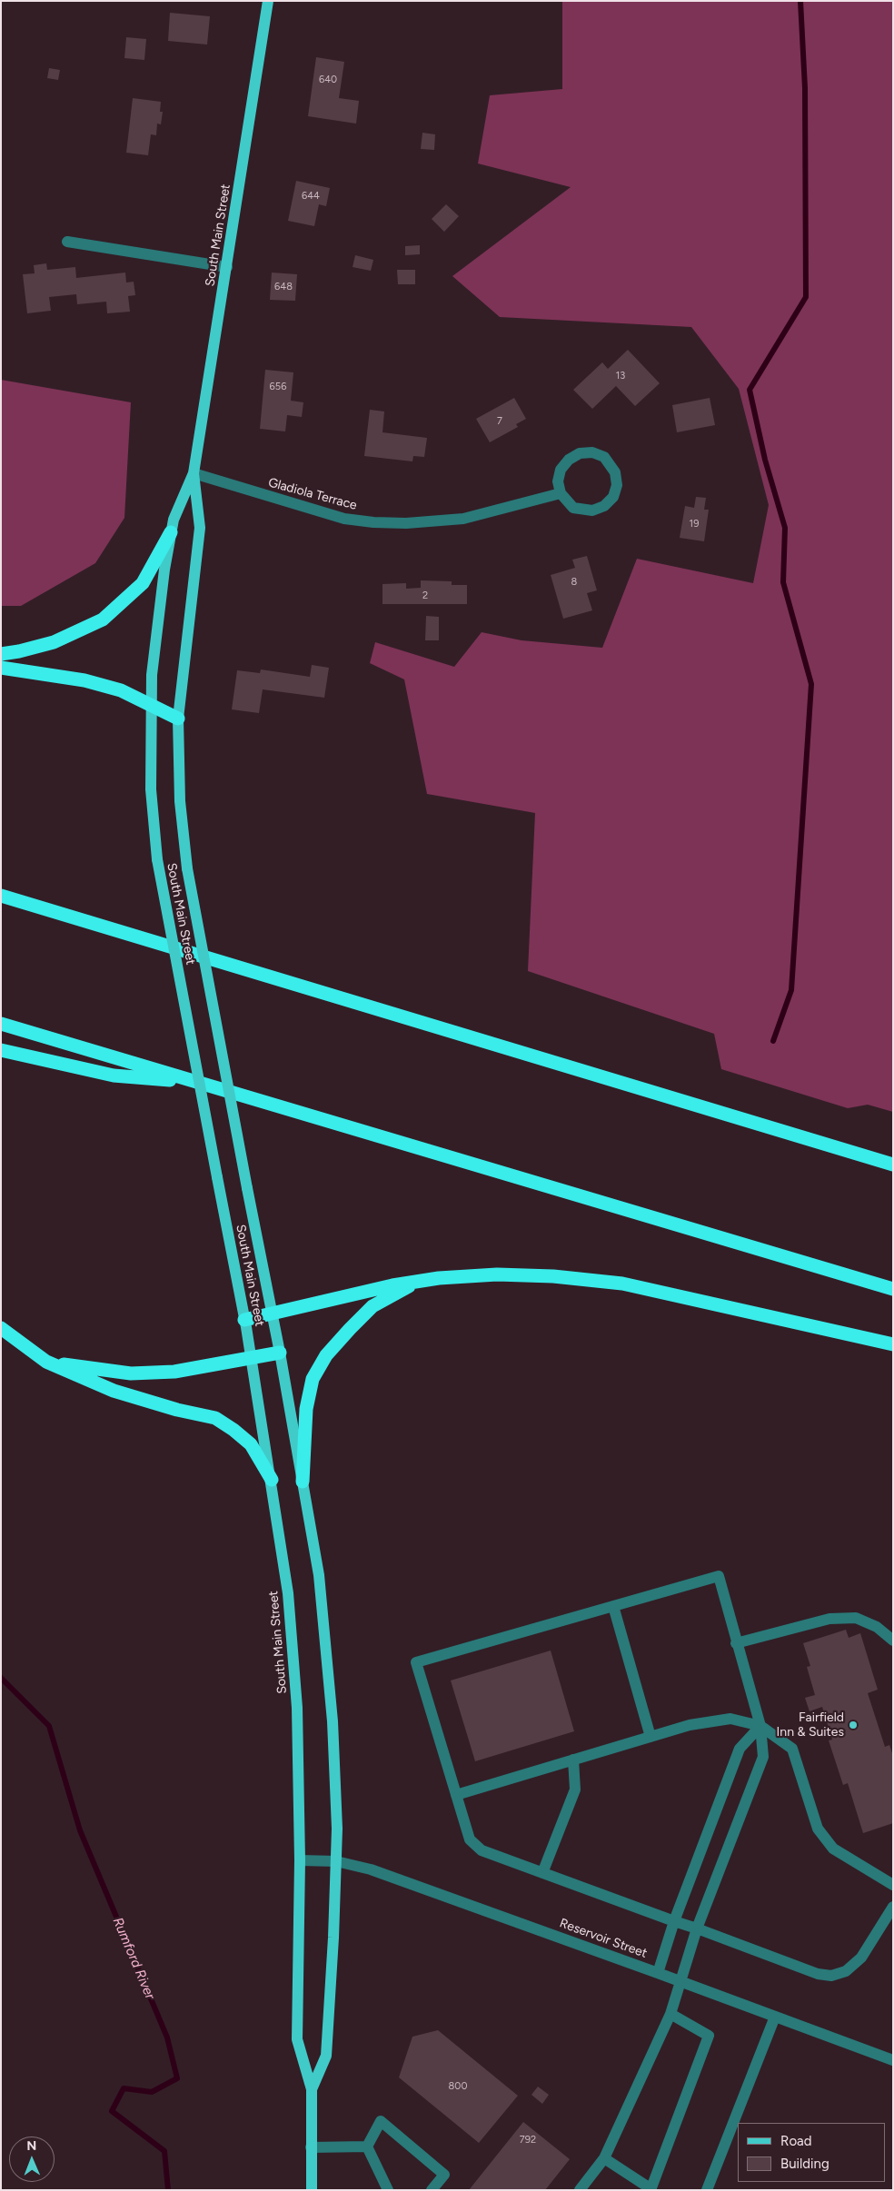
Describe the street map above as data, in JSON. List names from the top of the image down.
{
  "streets": {
    "main road": ["South Main Street"],
    "street": ["Gladiola Terrace", "Reservoir Street"]
  },
  "crossings": [
    ["South Main Street", "Gladiola Terrace"],
    ["South Main Street", "Reservoir Street"]
  ],
  "water": ["Rumford River"],
  "places": ["Fairfield Inn & Suites"],
  "house_numbers": [
    "640",
    "644",
    "648",
    "13",
    "656",
    "7",
    "19",
    "8",
    "2",
    "800",
    "792"
  ],
  "legend": ["Road", "Building"],
  "north": "top"
}
